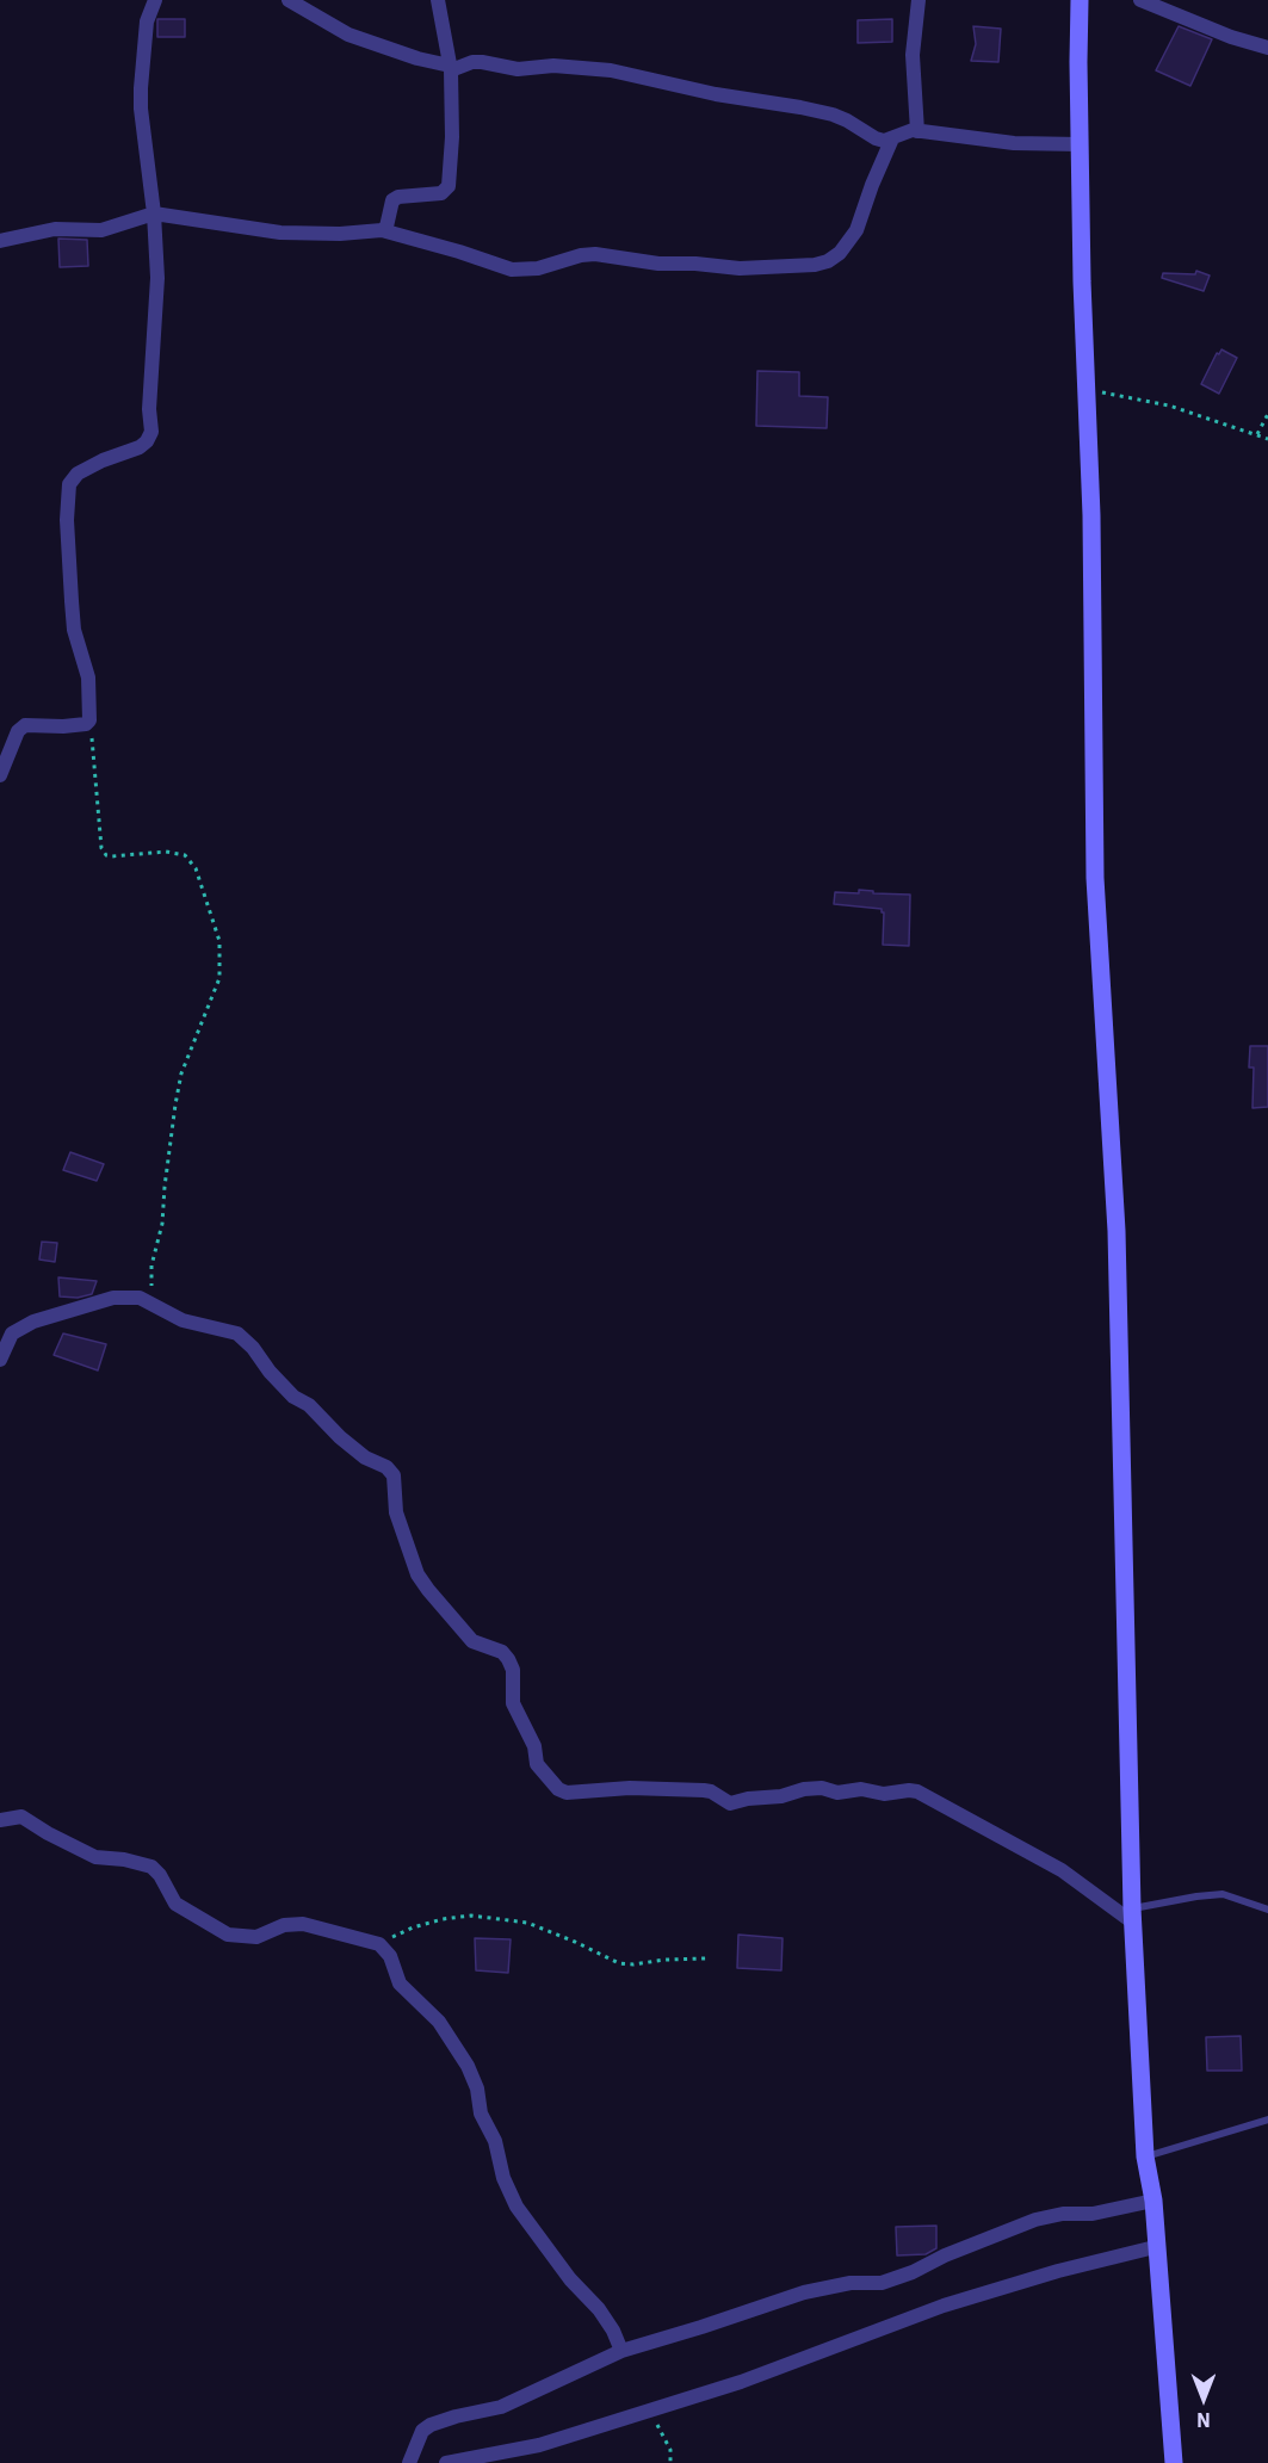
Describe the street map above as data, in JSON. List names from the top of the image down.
{
  "north": "bottom"
}
